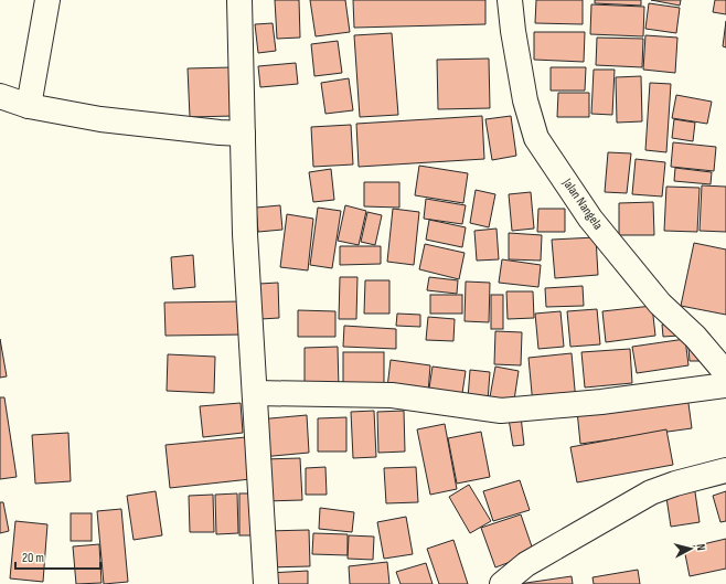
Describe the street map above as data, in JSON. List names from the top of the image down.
{
  "streets": {
    "street": ["Jalan Nangela"]
  },
  "scale_bar": "20 m",
  "north": "right"
}
